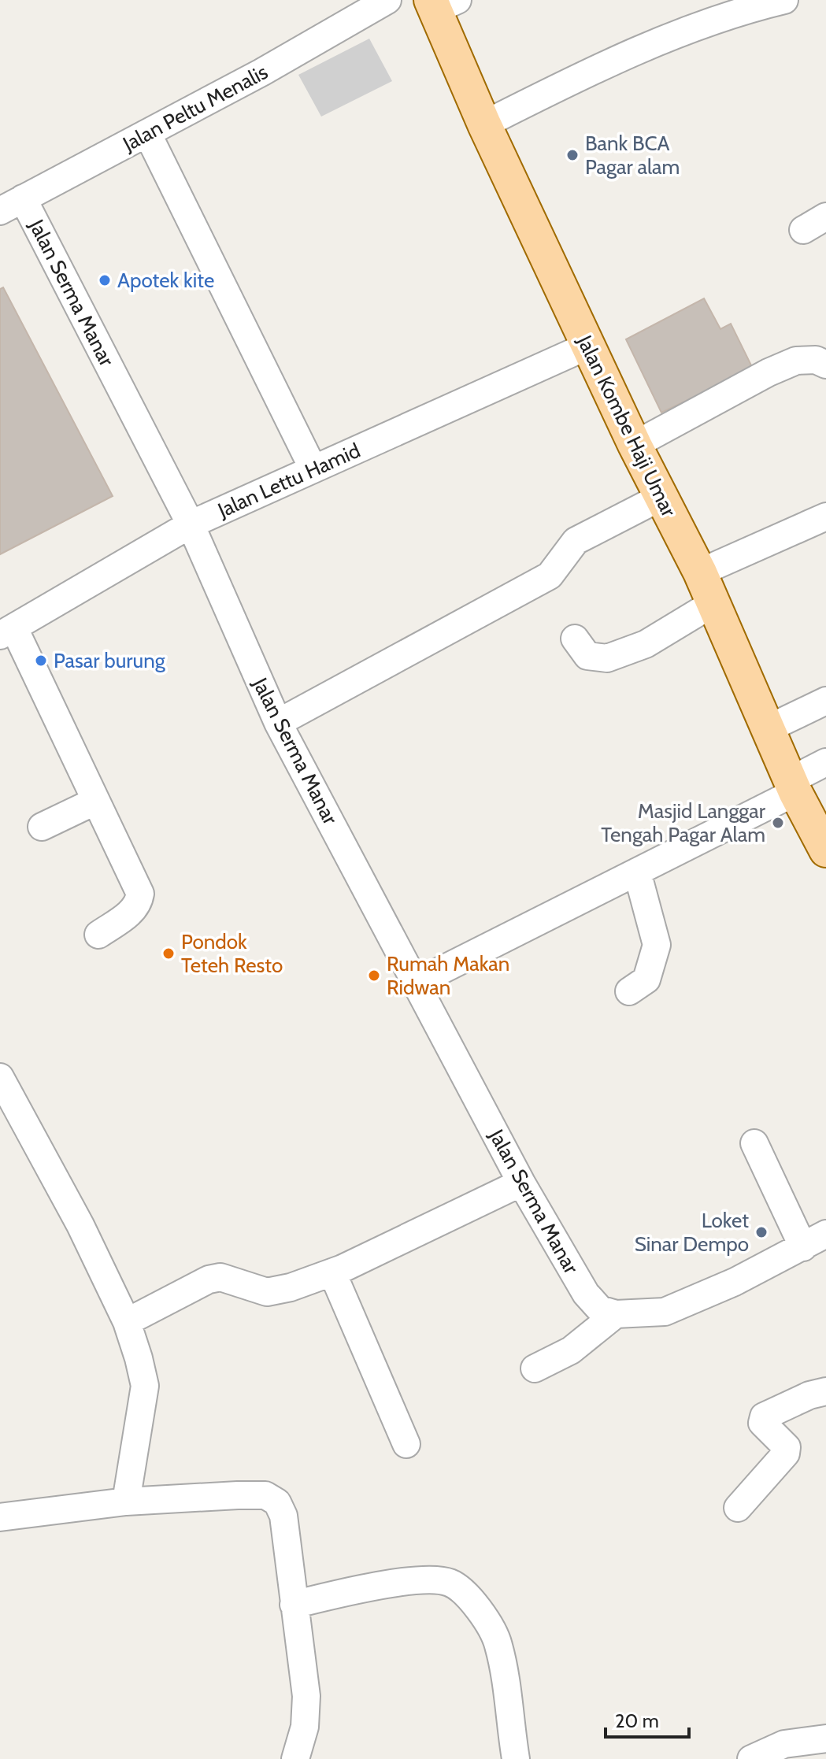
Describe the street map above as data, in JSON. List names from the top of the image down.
{
  "streets": {
    "main road": ["Jalan Kombe Haji Umar"],
    "street": ["Jalan Peltu Menalis", "Jalan Serma Manar", "Jalan Lettu Hamid"]
  },
  "crossings": [
    ["Jalan Peltu Menalis", "Jalan Serma Manar"],
    ["Jalan Serma Manar", "Jalan Lettu Hamid"],
    ["Jalan Kombe Haji Umar", "Jalan Lettu Hamid"]
  ],
  "places": [
    "Bank BCA Pagar alam",
    "Apotek kite",
    "Pasar burung",
    "Masjid Langgar Tengah Pagar Alam",
    "Pondok Teteh Resto",
    "Rumah Makan Ridwan",
    "Loket Sinar Dempo"
  ],
  "scale_bar": "20 m"
}
